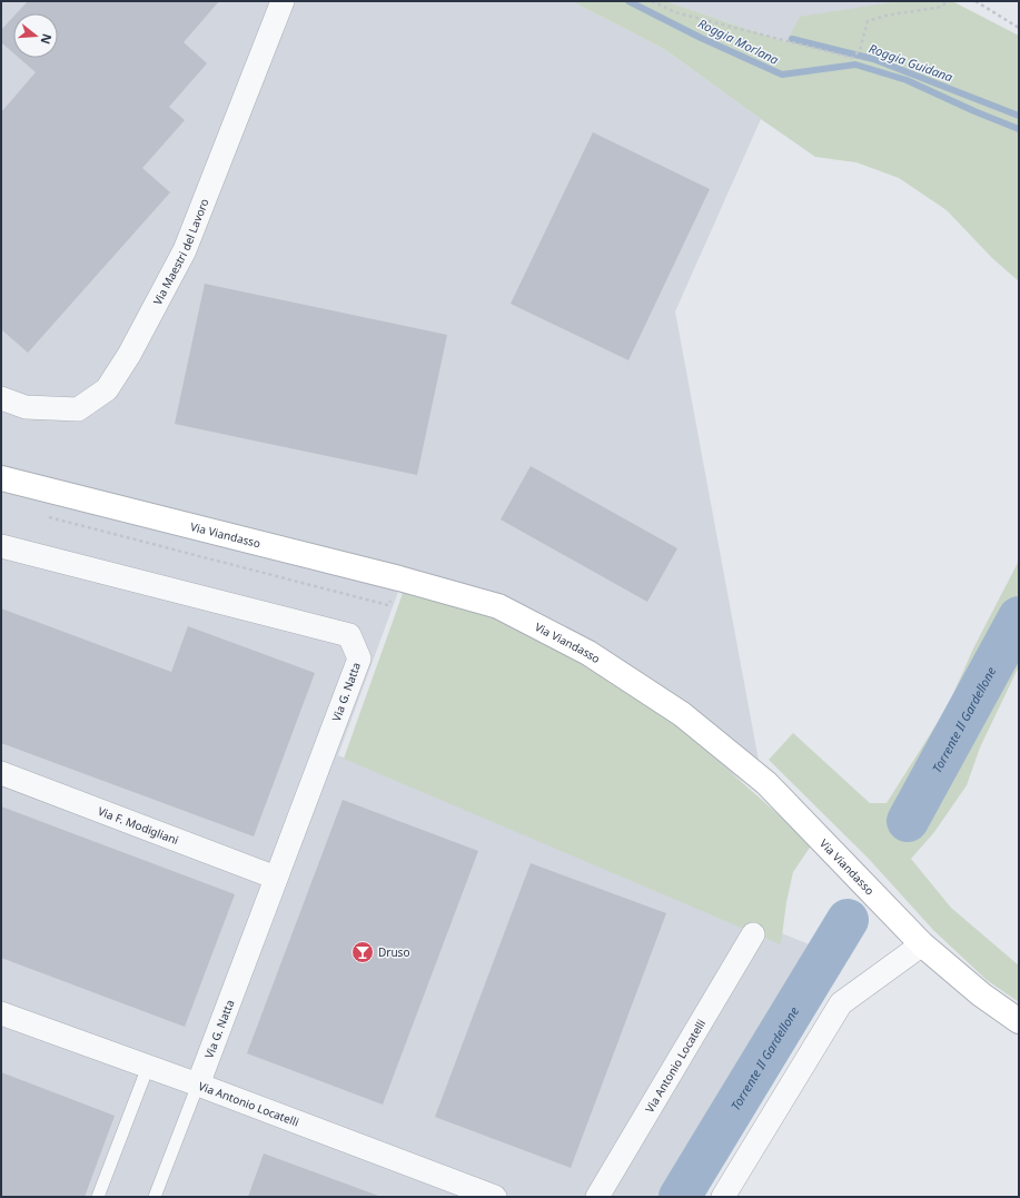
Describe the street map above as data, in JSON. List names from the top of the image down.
{
  "streets": {
    "street": [
      "Via Maestri del Lavoro",
      "Via Viandasso",
      "Via G. Natta",
      "Via F. Modigliani",
      "Via Antonio Locatelli"
    ]
  },
  "crossings": [
    ["Via G. Natta", "Via F. Modigliani"],
    ["Via G. Natta", "Via Antonio Locatelli"]
  ],
  "water": ["Roggia Morlana", "Roggia Guidana", "Torrente Il Gardellone"],
  "places": {
    "bar": ["Druso"]
  },
  "north": "right"
}
